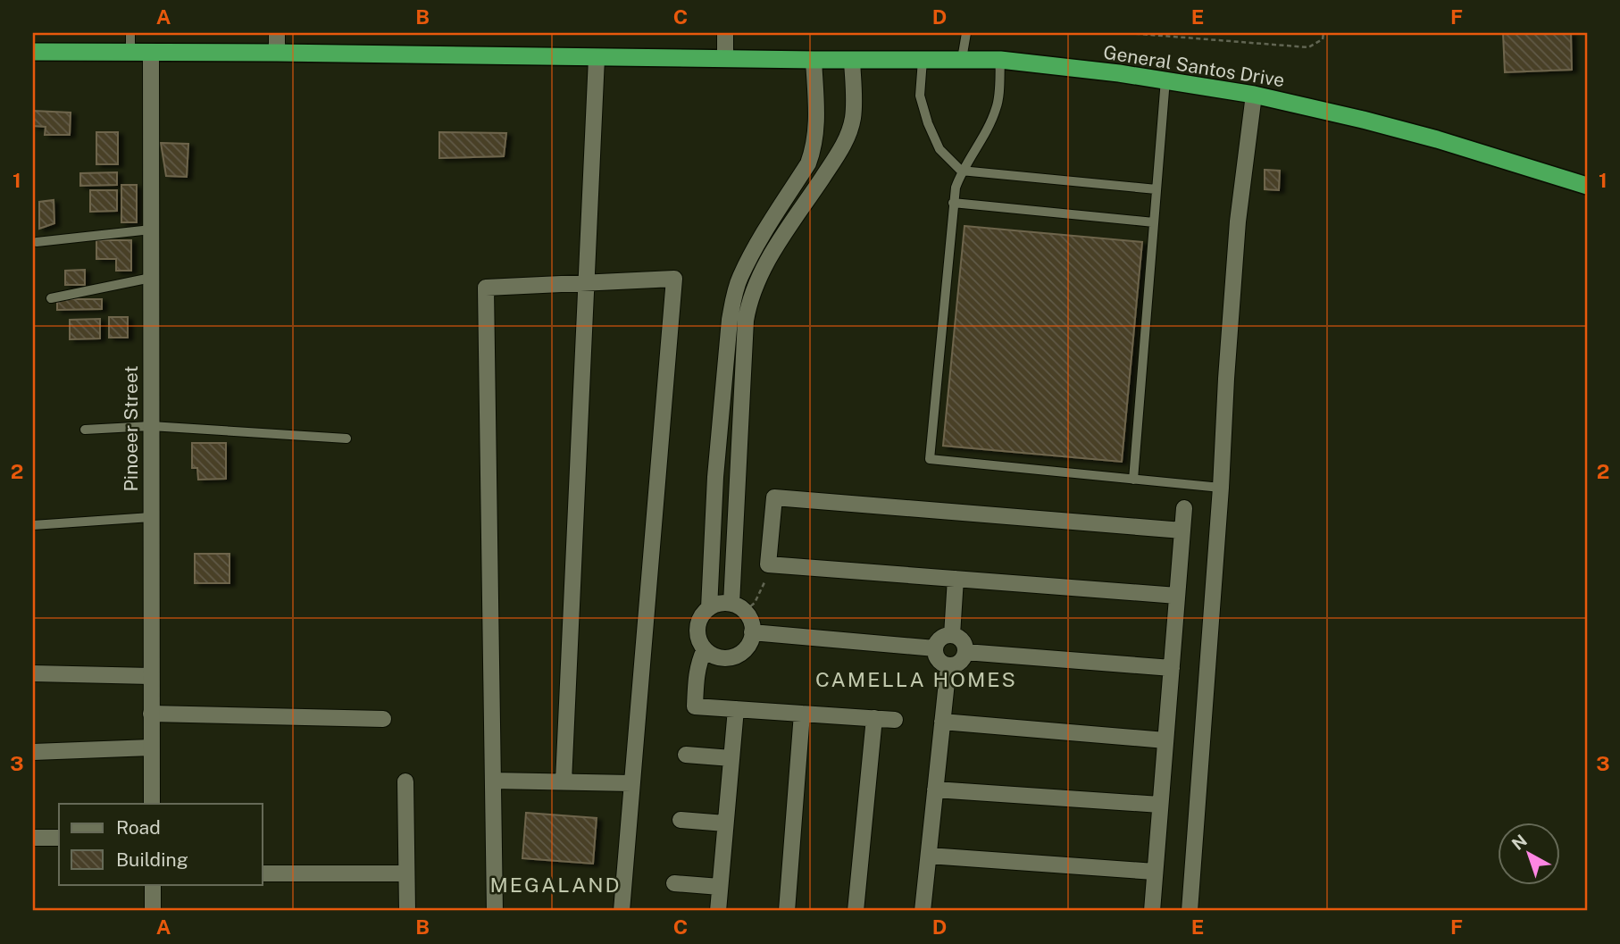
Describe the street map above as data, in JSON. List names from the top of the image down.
{
  "streets": {
    "highway": ["General Santos Drive"],
    "street": ["Pinoeer Street"]
  },
  "crossings": [
    ["General Santos Drive", "Pinoeer Street"]
  ],
  "districts": ["CAMELLA HOMES", "MEGALAND"],
  "legend": ["Road", "Building"],
  "north": "top left",
  "grid": {
    "columns": [
      "A",
      "B",
      "C",
      "D",
      "E",
      "F"
    ],
    "rows": ["1", "2", "3"]
  }
}
